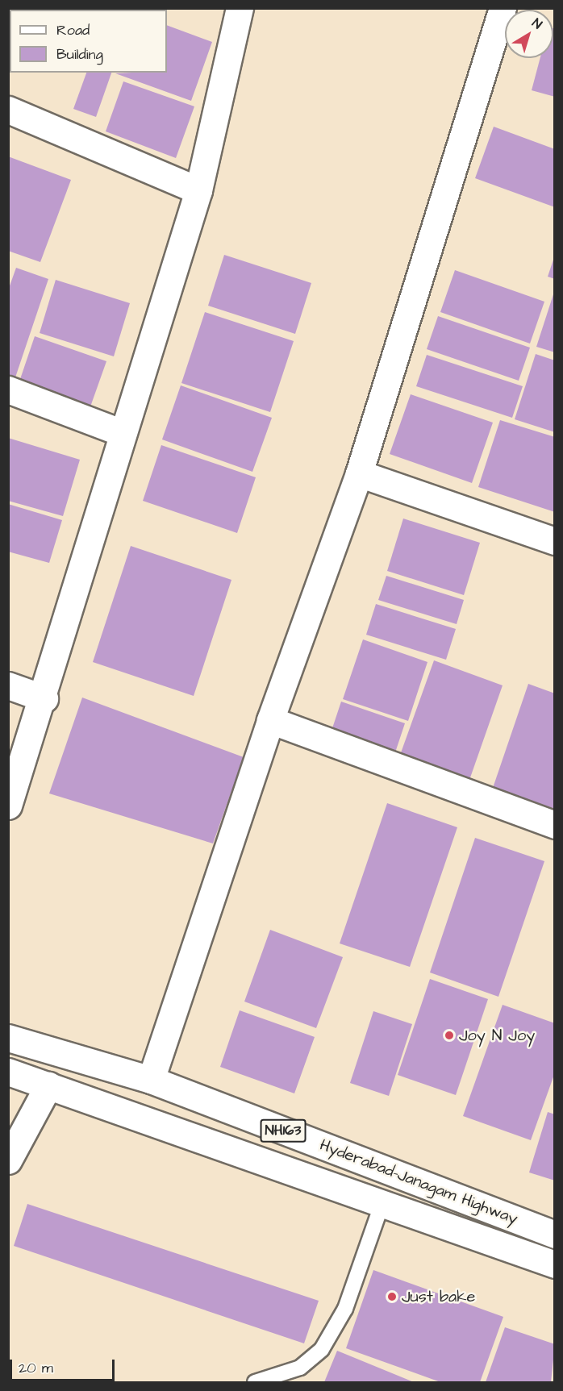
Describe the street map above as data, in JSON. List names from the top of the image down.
{
  "streets": {
    "main road": ["NH163", "Hyderabad-Janagam Highway"]
  },
  "places": ["Joy N Joy", "Just bake"],
  "legend": ["Road", "Building"],
  "scale_bar": "20 m",
  "north": "top right"
}
